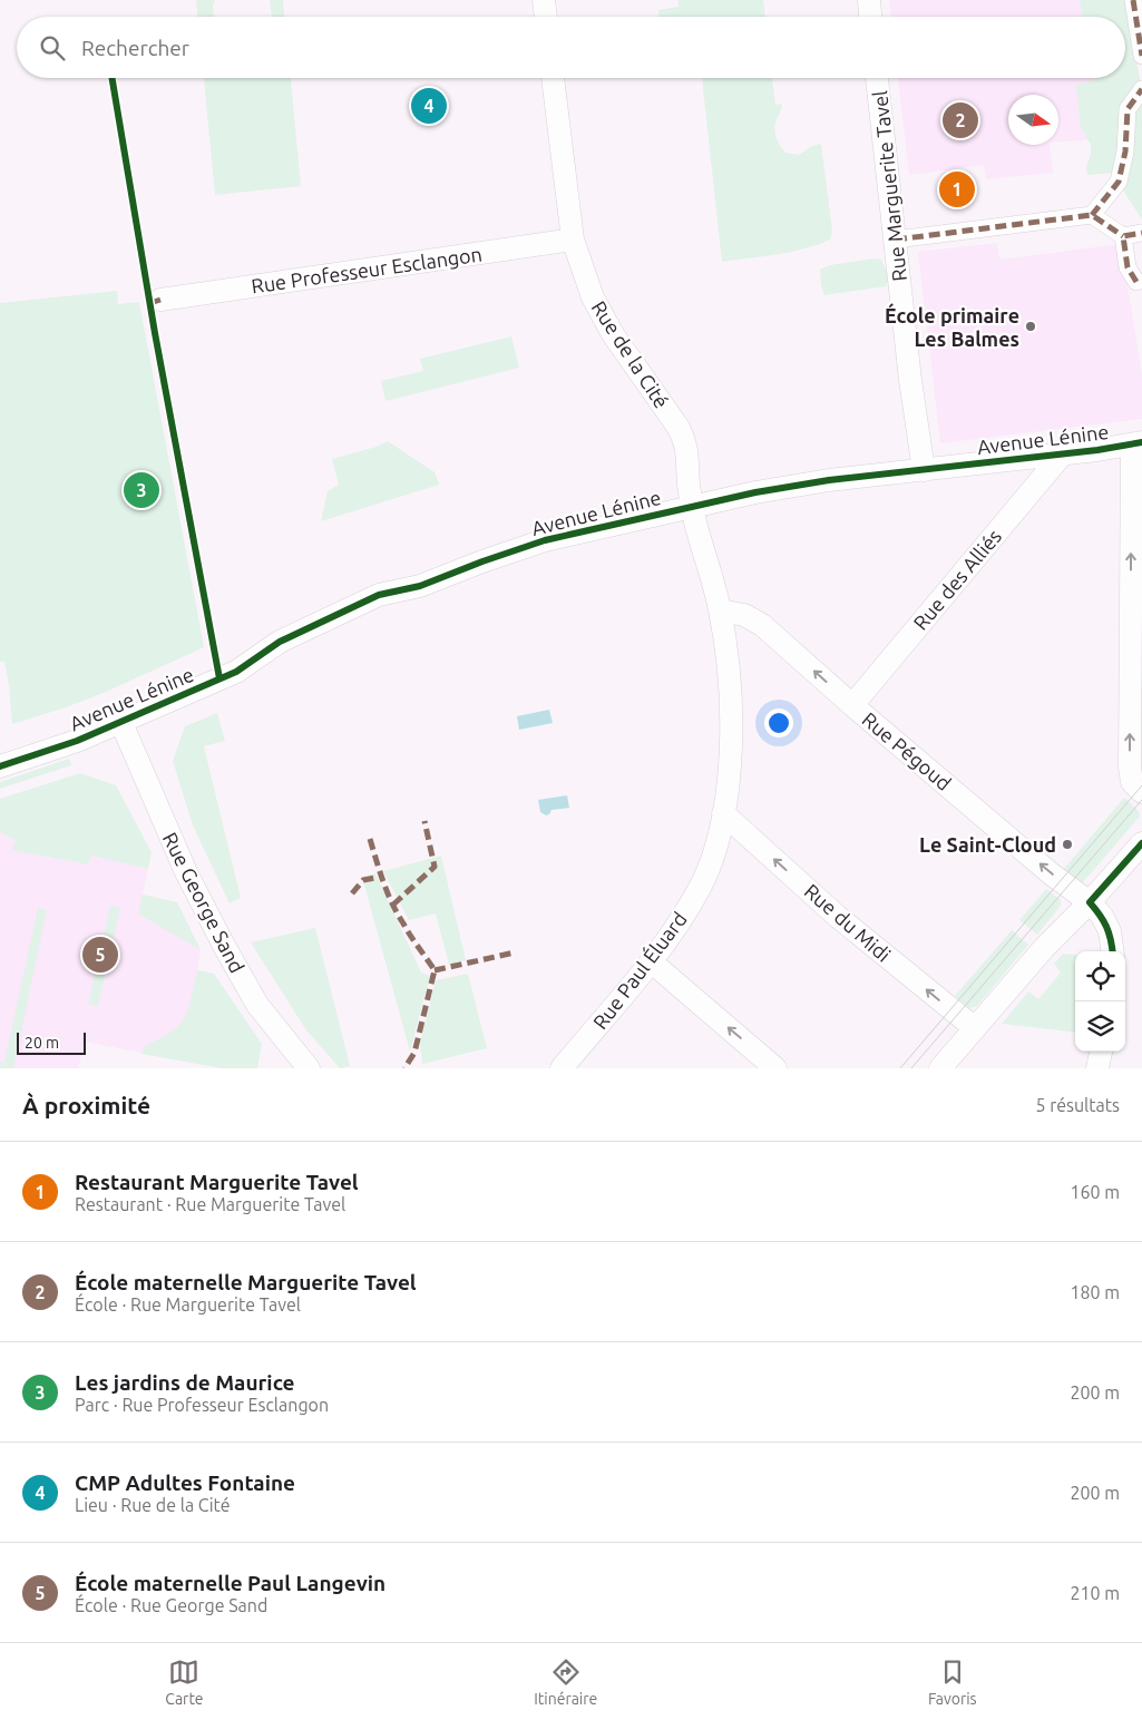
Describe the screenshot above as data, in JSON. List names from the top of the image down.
{
  "streets": {
    "street": [
      "Rue Marguerite Tavel",
      "Rue Professeur Esclangon",
      "Rue de la Cité",
      "Avenue Lénine",
      "Rue des Alliés",
      "Rue Pégoud",
      "Rue George Sand",
      "Rue du Midi",
      "Rue Paul Éluard"
    ]
  },
  "crossings": [
    ["Rue Marguerite Tavel", "Avenue Lénine"],
    ["Rue Professeur Esclangon", "Rue de la Cité"],
    ["Rue de la Cité", "Avenue Lénine"],
    ["Rue de la Cité", "Rue Paul Éluard"],
    ["Avenue Lénine", "Rue des Alliés"],
    ["Avenue Lénine", "Rue George Sand"],
    ["Avenue Lénine", "Rue Paul Éluard"],
    ["Rue des Alliés", "Rue Pégoud"],
    ["Rue Pégoud", "Rue Paul Éluard"],
    ["Rue du Midi", "Rue Paul Éluard"]
  ],
  "one_way": ["Rue Pégoud"],
  "places": ["École primaire Les Balmes", "Le Saint-Cloud"],
  "scale_bar": "20 m",
  "north": "right",
  "page": {
    "search": "Rechercher",
    "pins": [
      "4",
      "2",
      "1",
      "3",
      "5"
    ],
    "scale": "20 m",
    "heading": ["À proximité", "5 résultats"],
    "list": [
      {
        "mark": "1",
        "name": "Restaurant Marguerite Tavel",
        "note": "Restaurant · Rue Marguerite Tavel",
        "value": "160 m"
      },
      {
        "mark": "2",
        "name": "École maternelle Marguerite Tavel",
        "note": "École · Rue Marguerite Tavel",
        "value": "180 m"
      },
      {
        "mark": "3",
        "name": "Les jardins de Maurice",
        "note": "Parc · Rue Professeur Esclangon",
        "value": "200 m"
      },
      {
        "mark": "4",
        "name": "CMP Adultes Fontaine",
        "note": "Lieu · Rue de la Cité",
        "value": "200 m"
      },
      {
        "mark": "5",
        "name": "École maternelle Paul Langevin",
        "note": "École · Rue George Sand",
        "value": "210 m"
      }
    ],
    "nav": ["Carte", "Itinéraire", "Favoris"]
  }
}
